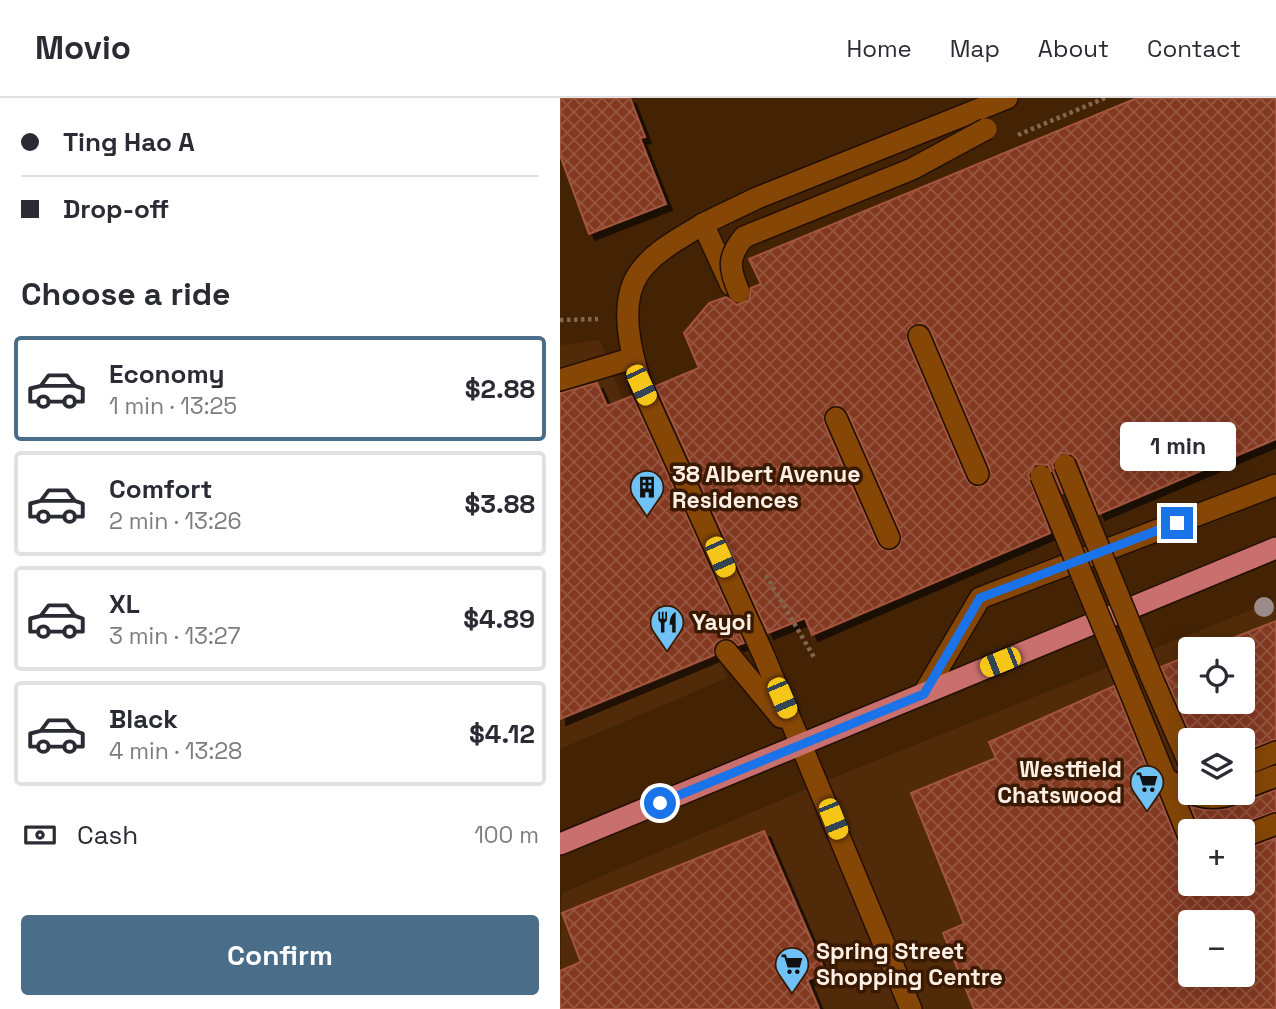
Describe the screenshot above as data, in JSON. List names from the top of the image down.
{
  "places": {
    "building": ["38 Albert Avenue Residences"],
    "restaurant": ["Yayoi"],
    "supermarket": ["Westfield Chatswood", "Spring Street Shopping Centre"]
  },
  "page": {
    "header": "Movio",
    "nav": [
      "Home",
      "Map",
      "About",
      "Contact"
    ],
    "banner": ["Ting Hao A", "Drop-off"],
    "heading": "Choose a ride",
    "list": [
      {
        "name": "Economy",
        "note": "1 min · 13:25",
        "value": "$2.88"
      },
      {
        "name": "Comfort",
        "note": "2 min · 13:26",
        "value": "$3.88"
      },
      {
        "name": "XL",
        "note": "3 min · 13:27",
        "value": "$4.89"
      },
      {
        "name": "Black",
        "note": "4 min · 13:28",
        "value": "$4.12"
      }
    ],
    "bubble": "1 min",
    "map_buttons": ["+", "−"],
    "pay": ["Cash", "100 m"],
    "buttons": "Confirm"
  }
}
